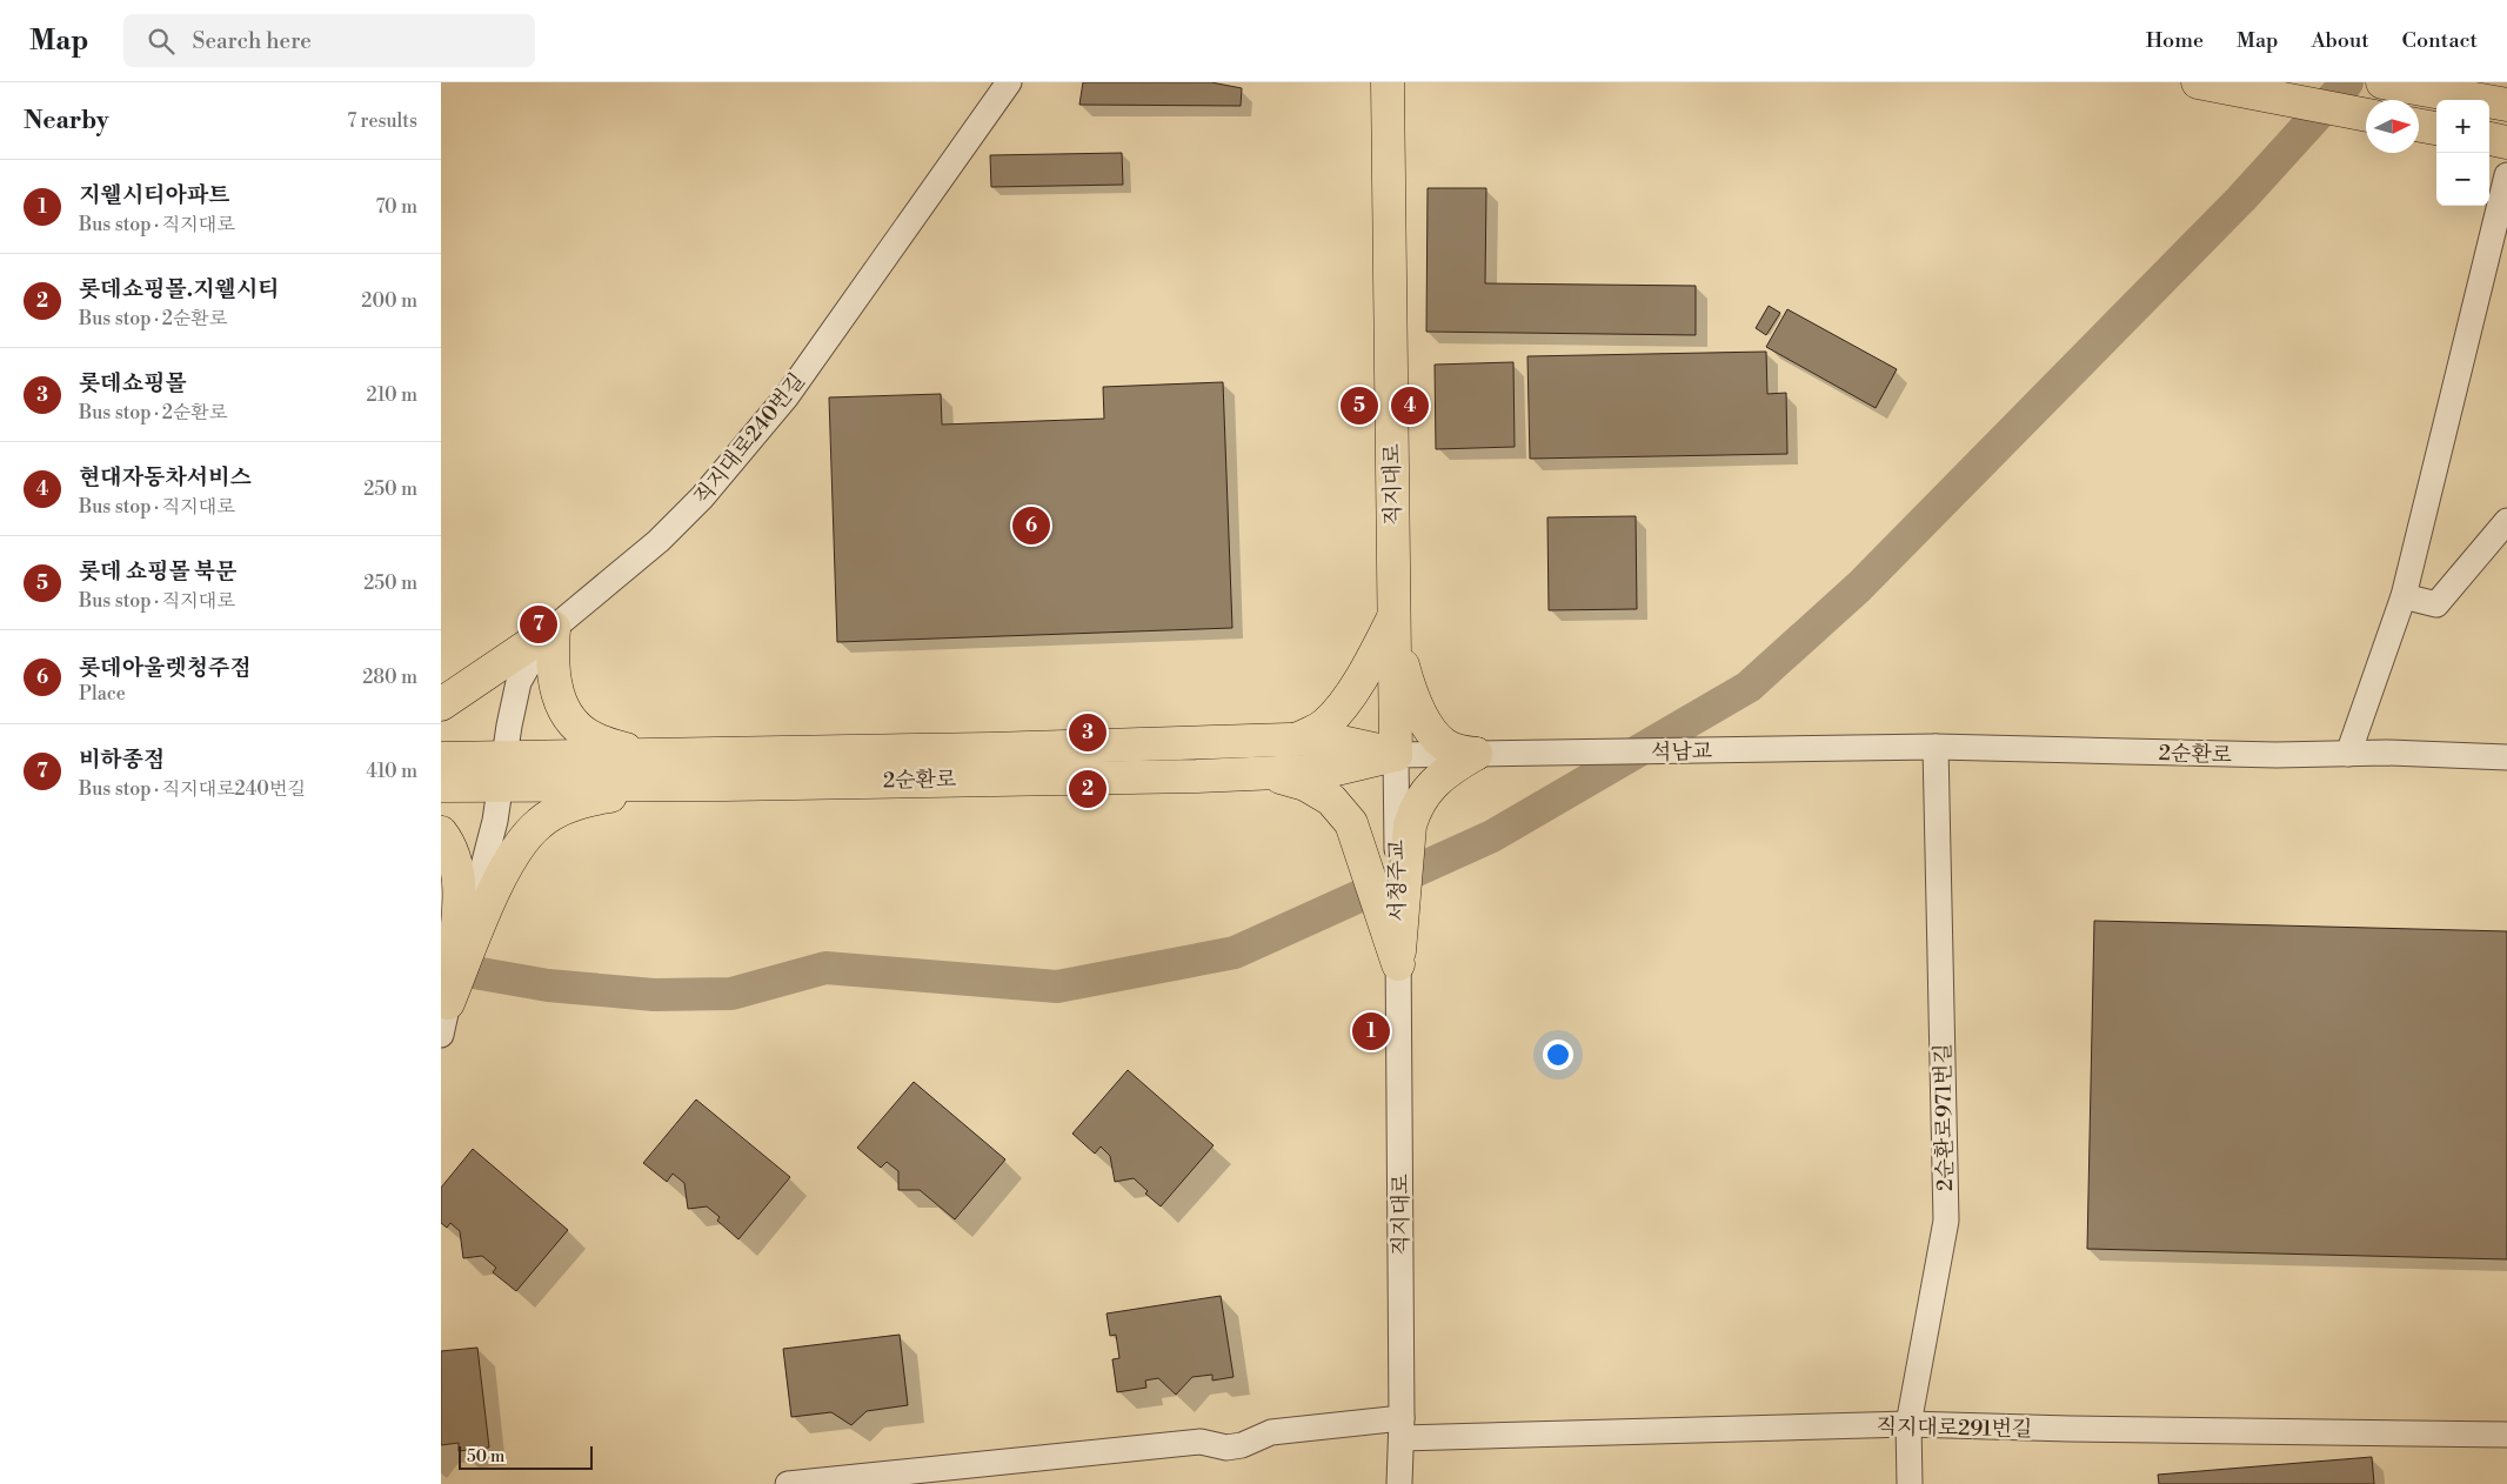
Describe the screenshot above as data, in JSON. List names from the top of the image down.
{
  "streets": {
    "main road": ["직지대로", "2순환로"],
    "street": [
      "직지대로240번길",
      "석남교",
      "2순환로971번길",
      "직지대로291번길"
    ]
  },
  "crossings": [
    ["직지대로", "2순환로"],
    ["직지대로", "직지대로291번길"],
    ["석남교", "2순환로"],
    ["2순환로", "2순환로971번길"],
    ["2순환로971번길", "직지대로291번길"]
  ],
  "scale_bar": "50 m",
  "north": "right",
  "page": {
    "header": "Map",
    "search": "Search here",
    "nav": [
      "Home",
      "Map",
      "About",
      "Contact"
    ],
    "heading": ["Nearby", "7 results"],
    "map_buttons": ["+", "−"],
    "list": [
      {
        "mark": "1",
        "name": "지웰시티아파트",
        "note": "Bus stop · 직지대로",
        "value": "70 m"
      },
      {
        "mark": "2",
        "name": "롯데쇼핑몰.지웰시티",
        "note": "Bus stop · 2순환로",
        "value": "200 m"
      },
      {
        "mark": "3",
        "name": "롯데쇼핑몰",
        "note": "Bus stop · 2순환로",
        "value": "210 m"
      },
      {
        "mark": "4",
        "name": "현대자동차서비스",
        "note": "Bus stop · 직지대로",
        "value": "250 m"
      },
      {
        "mark": "5",
        "name": "롯데 쇼핑몰 북문",
        "note": "Bus stop · 직지대로",
        "value": "250 m"
      },
      {
        "mark": "6",
        "name": "롯데아울렛청주점",
        "note": "Place",
        "value": "280 m"
      },
      {
        "mark": "7",
        "name": "비하종점",
        "note": "Bus stop · 직지대로240번길",
        "value": "410 m"
      }
    ],
    "pins": [
      "4",
      "5",
      "6",
      "7",
      "3",
      "2",
      "1"
    ],
    "scale": "50 m"
  }
}
